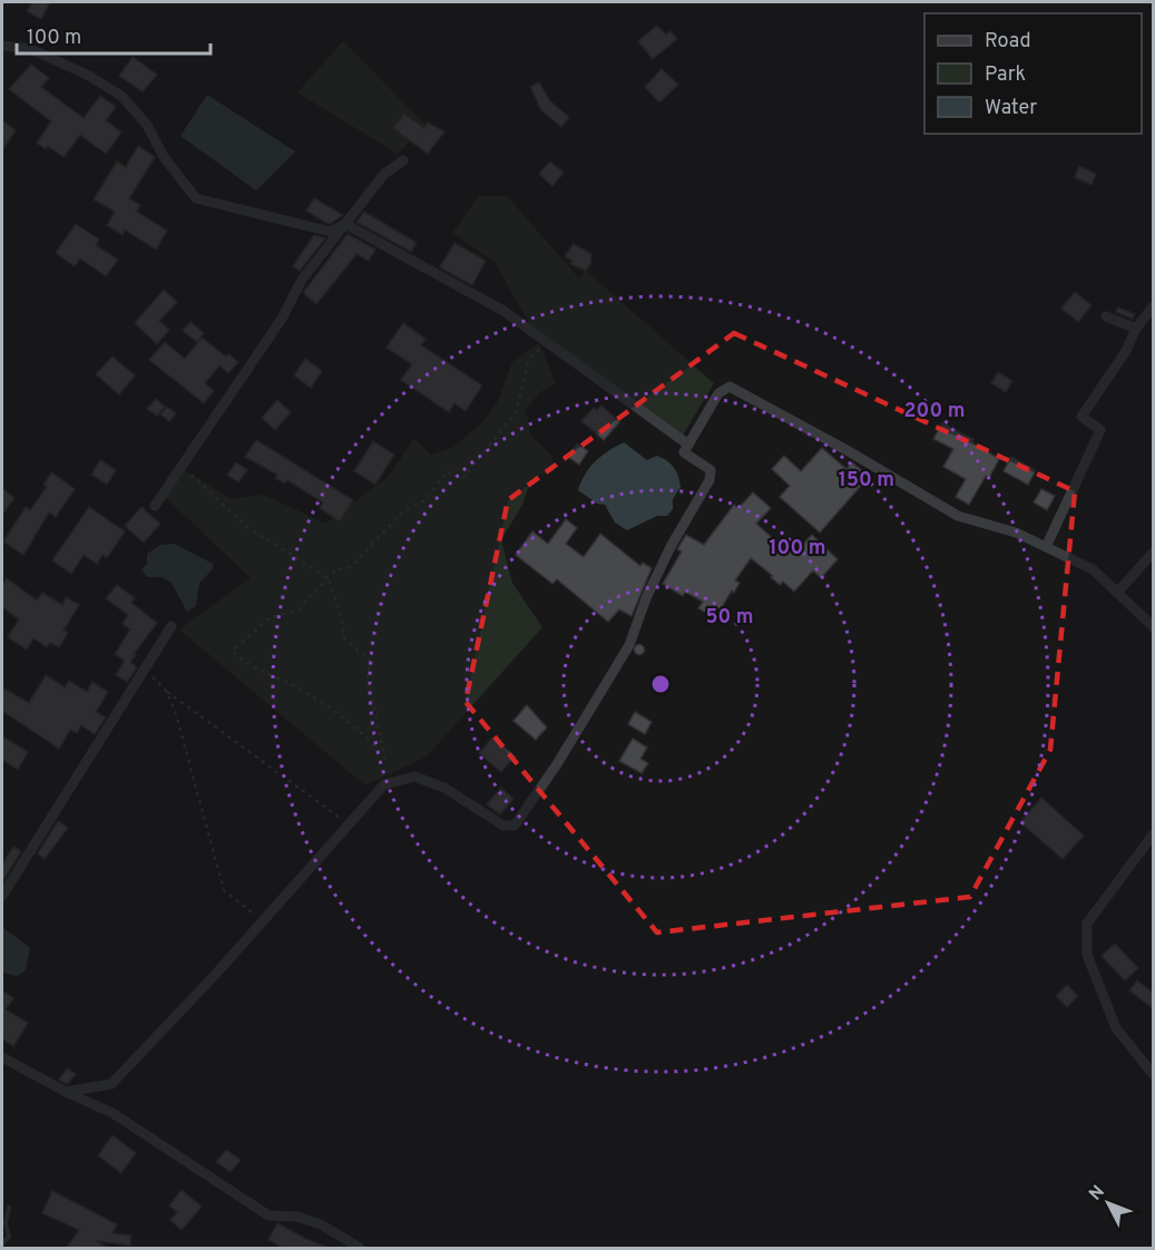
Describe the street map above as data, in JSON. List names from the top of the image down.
{
  "legend": ["Road", "Park", "Water"],
  "scale_bar": "100 m",
  "north": "top left",
  "rings": [
    "200 m",
    "150 m",
    "100 m",
    "50 m"
  ]
}
